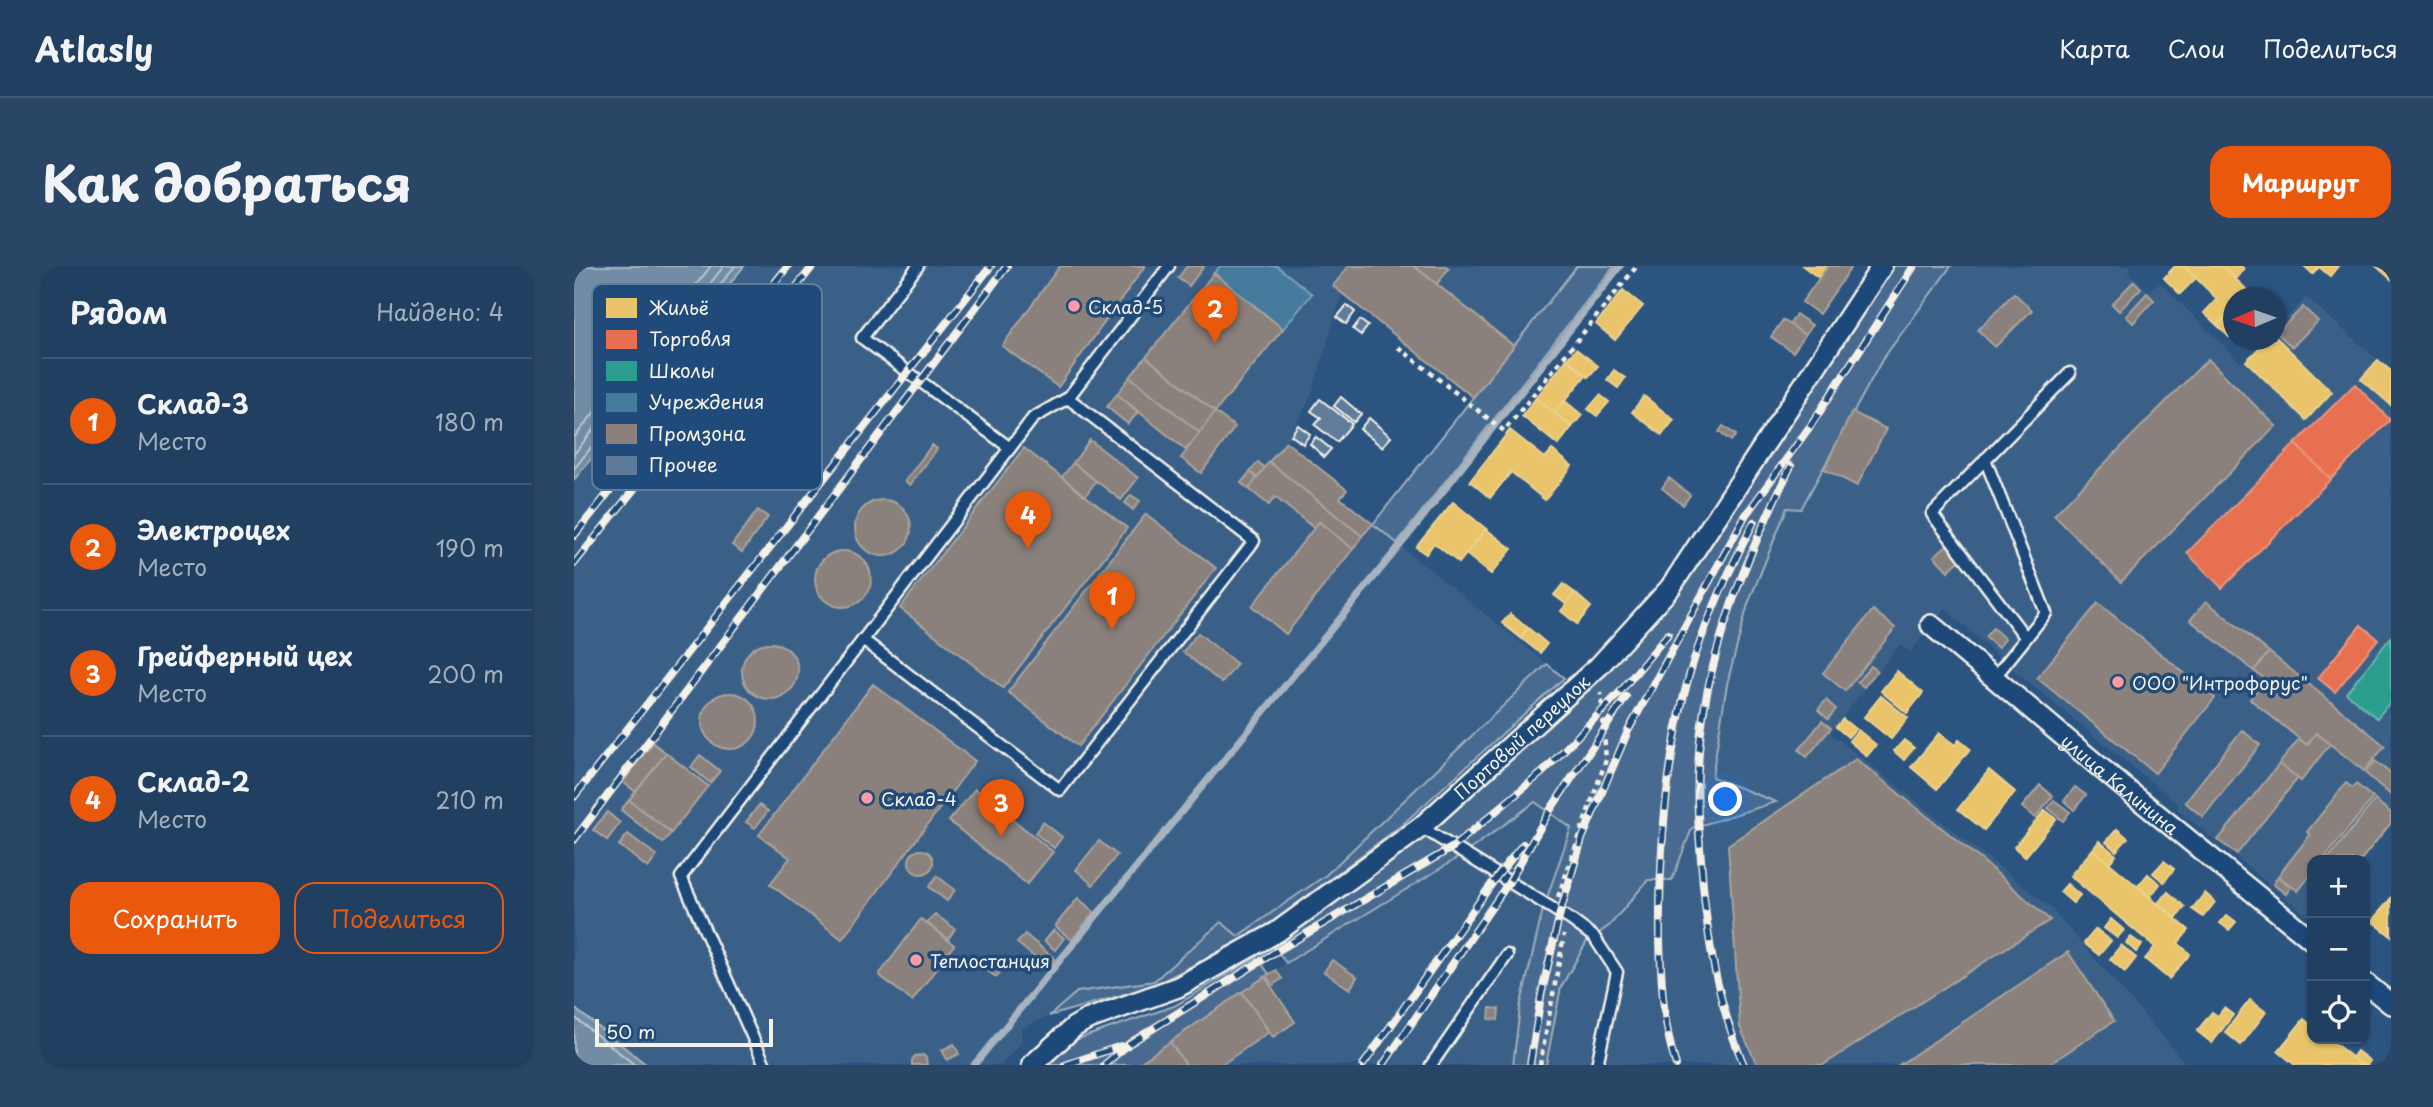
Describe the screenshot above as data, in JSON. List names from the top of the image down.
{
  "streets": {
    "street": ["Портовый переулок", "улица Калинина"]
  },
  "places": [
    "Склад-5",
    "ООО \"Интрофорус\"",
    "Склад-4",
    "Теплостанция"
  ],
  "legend": [
    "Жильё",
    "Торговля",
    "Школы",
    "Учреждения",
    "Промзона",
    "Прочее"
  ],
  "scale_bar": "50 m",
  "north": "left",
  "page": {
    "header": "Atlasly",
    "nav": ["Карта", "Слои", "Поделиться"],
    "title": "Как добраться",
    "buttons": [
      "Маршрут",
      ["Сохранить", "Поделиться"]
    ],
    "heading": ["Рядом", "Найдено: 4"],
    "pins": [
      "2",
      "4",
      "1",
      "3"
    ],
    "list": [
      {
        "mark": "1",
        "name": "Склад-3",
        "note": "Место",
        "value": "180 m"
      },
      {
        "mark": "2",
        "name": "Электроцех",
        "note": "Место",
        "value": "190 m"
      },
      {
        "mark": "3",
        "name": "Грейферный цех",
        "note": "Место",
        "value": "200 m"
      },
      {
        "mark": "4",
        "name": "Склад-2",
        "note": "Место",
        "value": "210 m"
      }
    ],
    "map_buttons": ["+", "−"],
    "scale": "50 m"
  }
}
